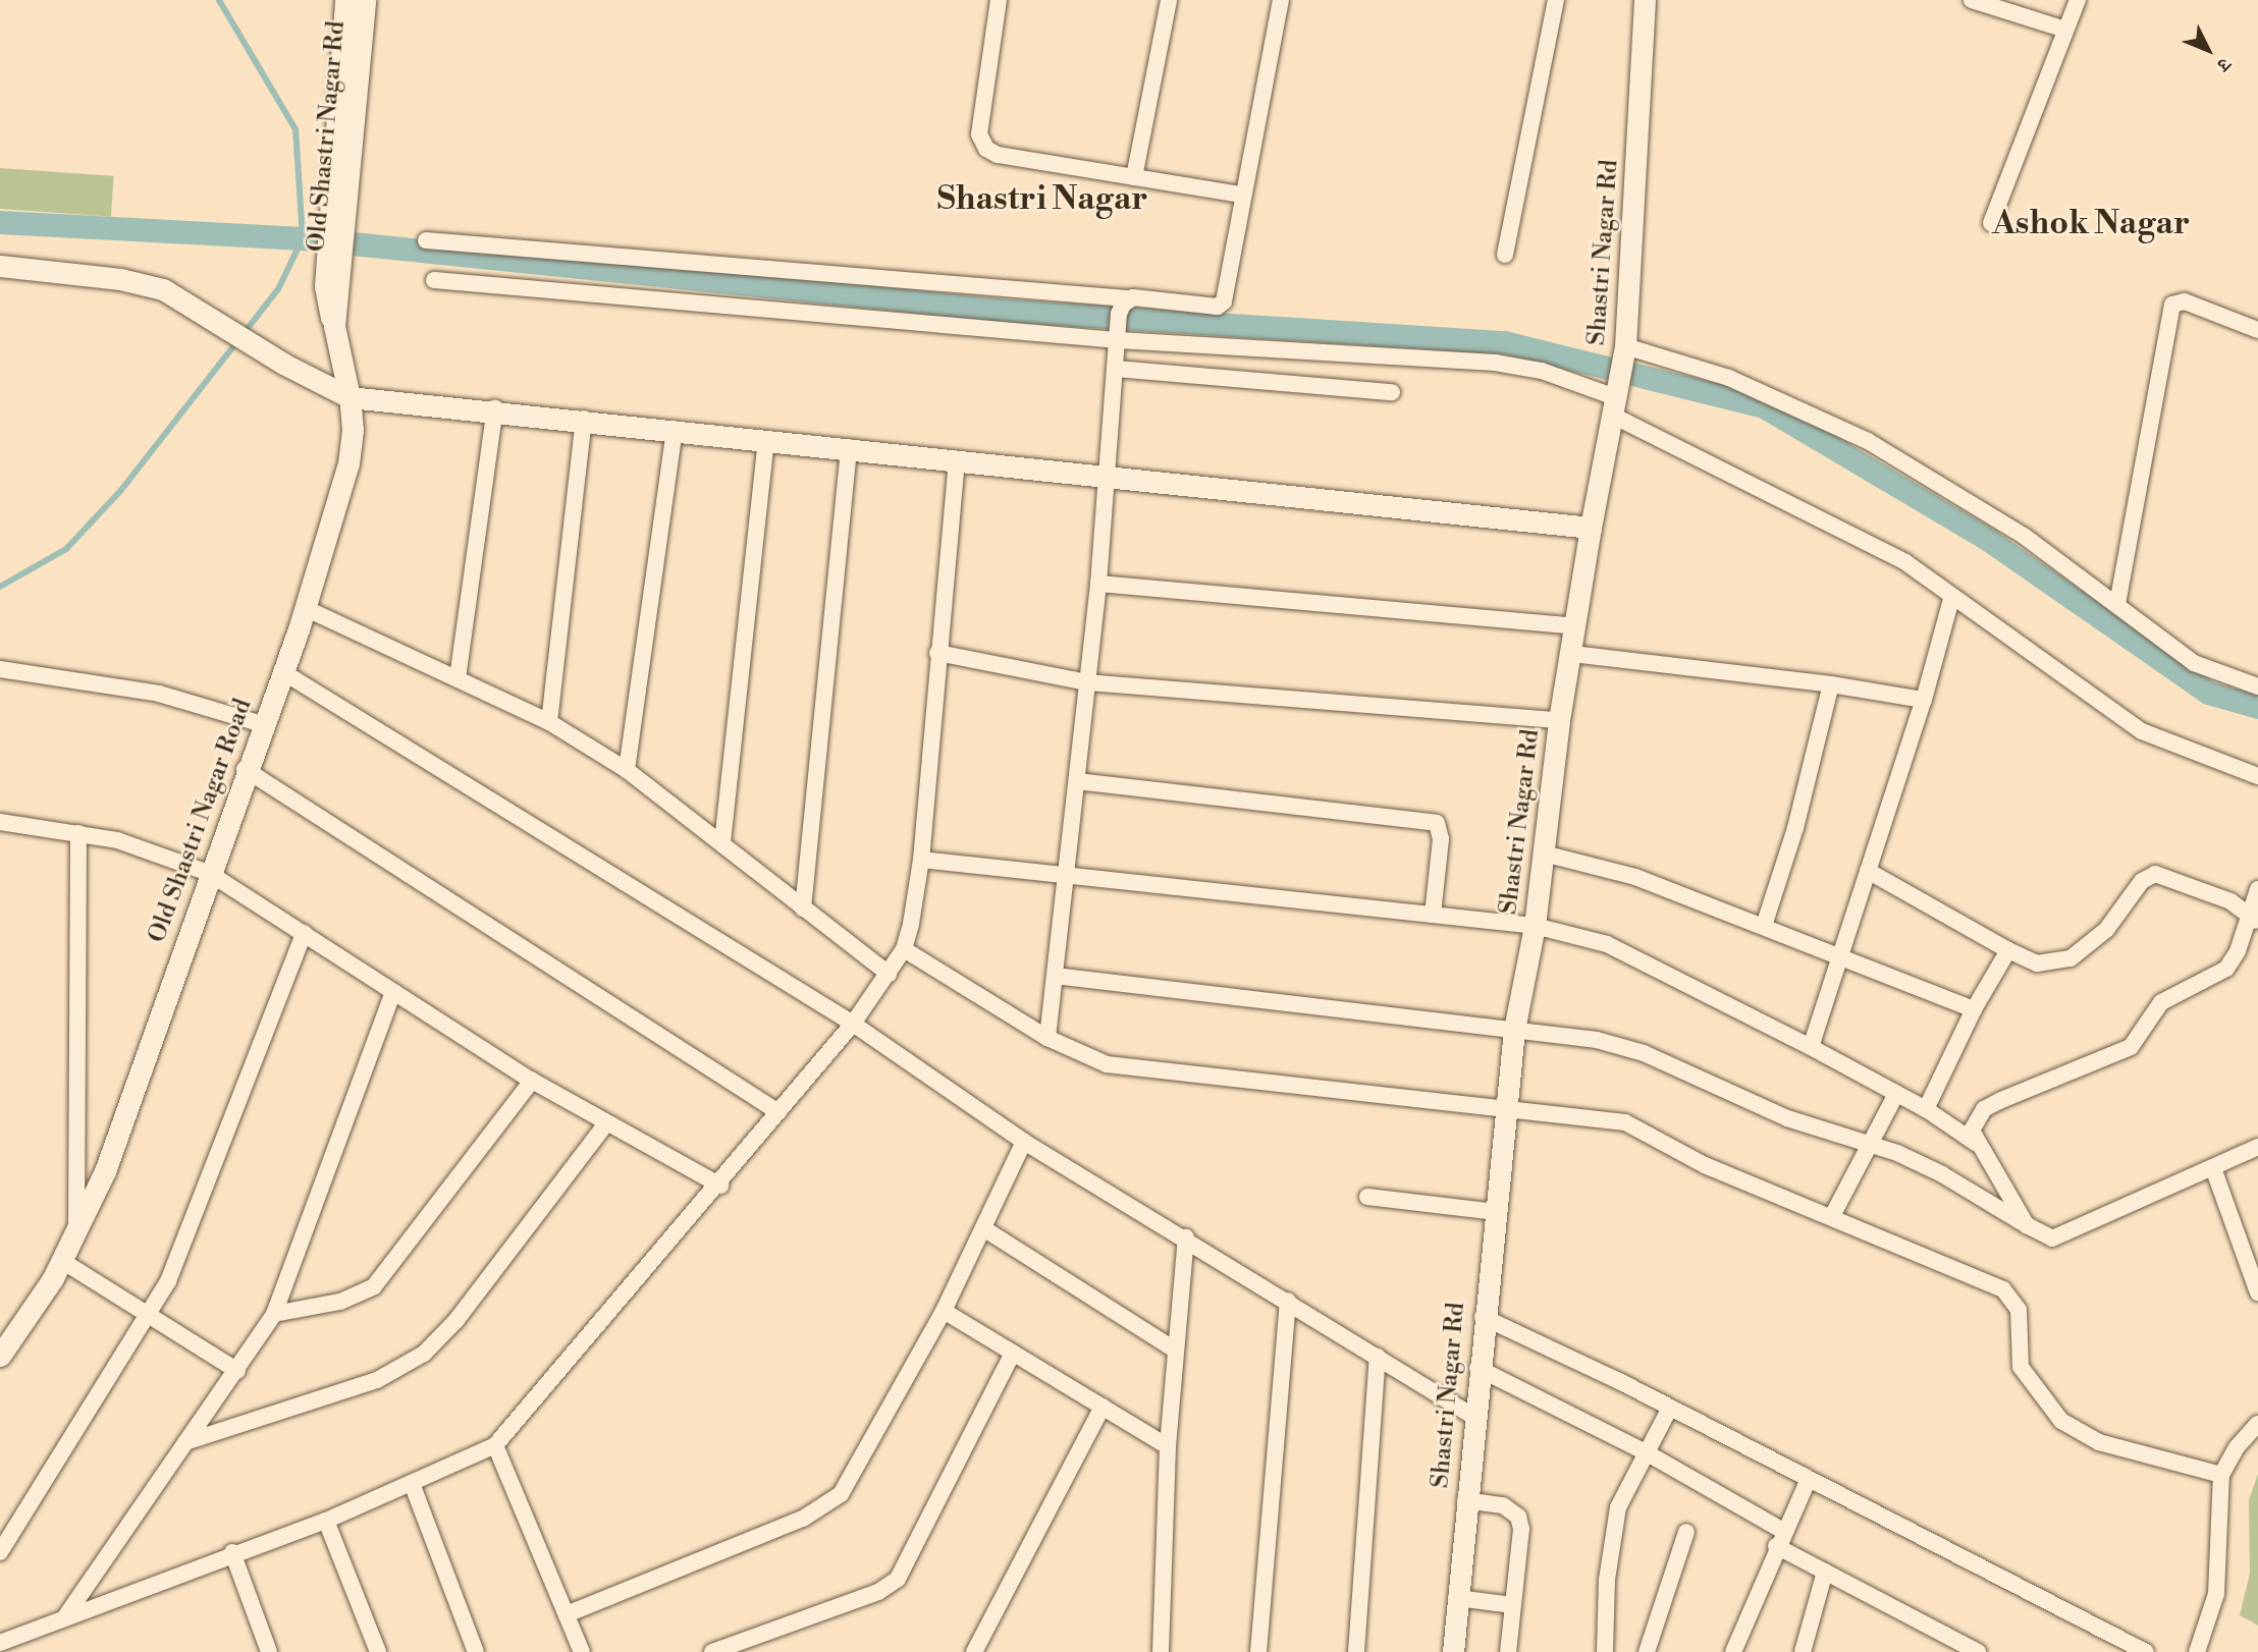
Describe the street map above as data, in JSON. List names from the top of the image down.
{
  "streets": {
    "street": ["Old Shastri Nagar Rd", "Shastri Nagar Rd", "Old Shastri Nagar Road"]
  },
  "crossings": [
    ["Old Shastri Nagar Rd", "Old Shastri Nagar Road"]
  ],
  "districts": ["Shastri Nagar", "Ashok Nagar"],
  "north": "bottom right"
}
